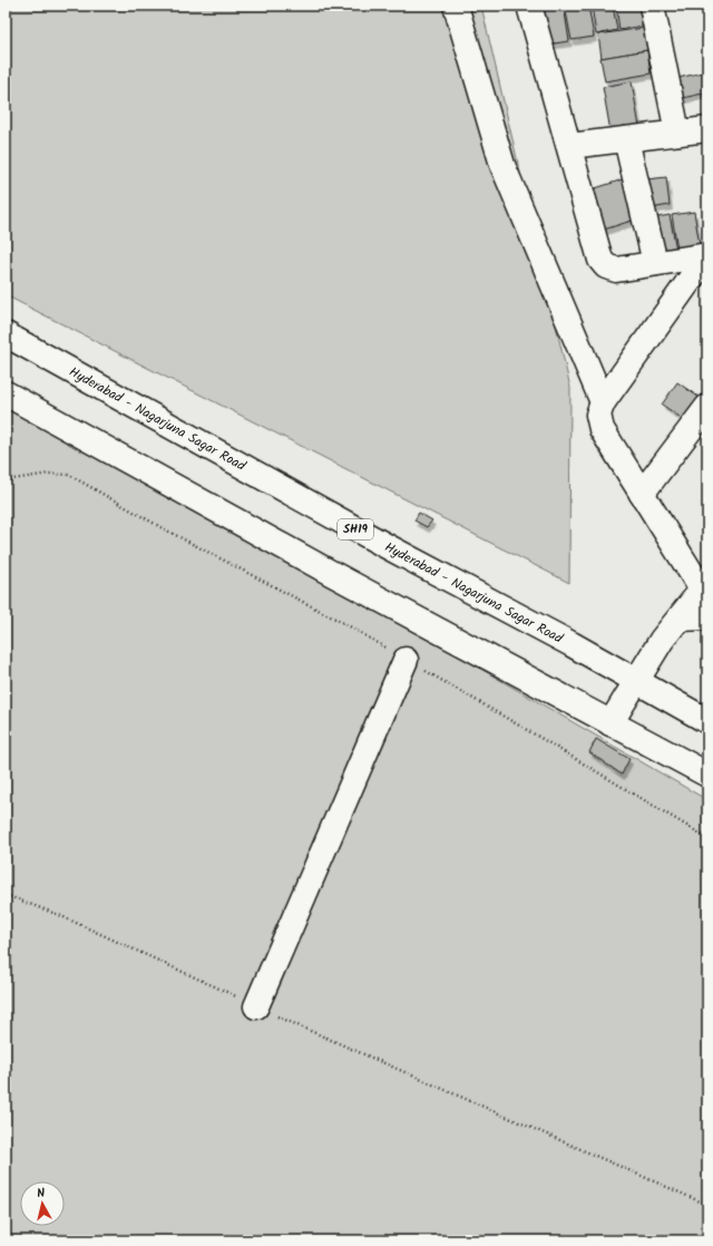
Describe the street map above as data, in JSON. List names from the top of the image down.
{
  "streets": {
    "street": ["Hyderabad - Nagarjuna Sagar Road", "SH19"]
  },
  "north": "top"
}
